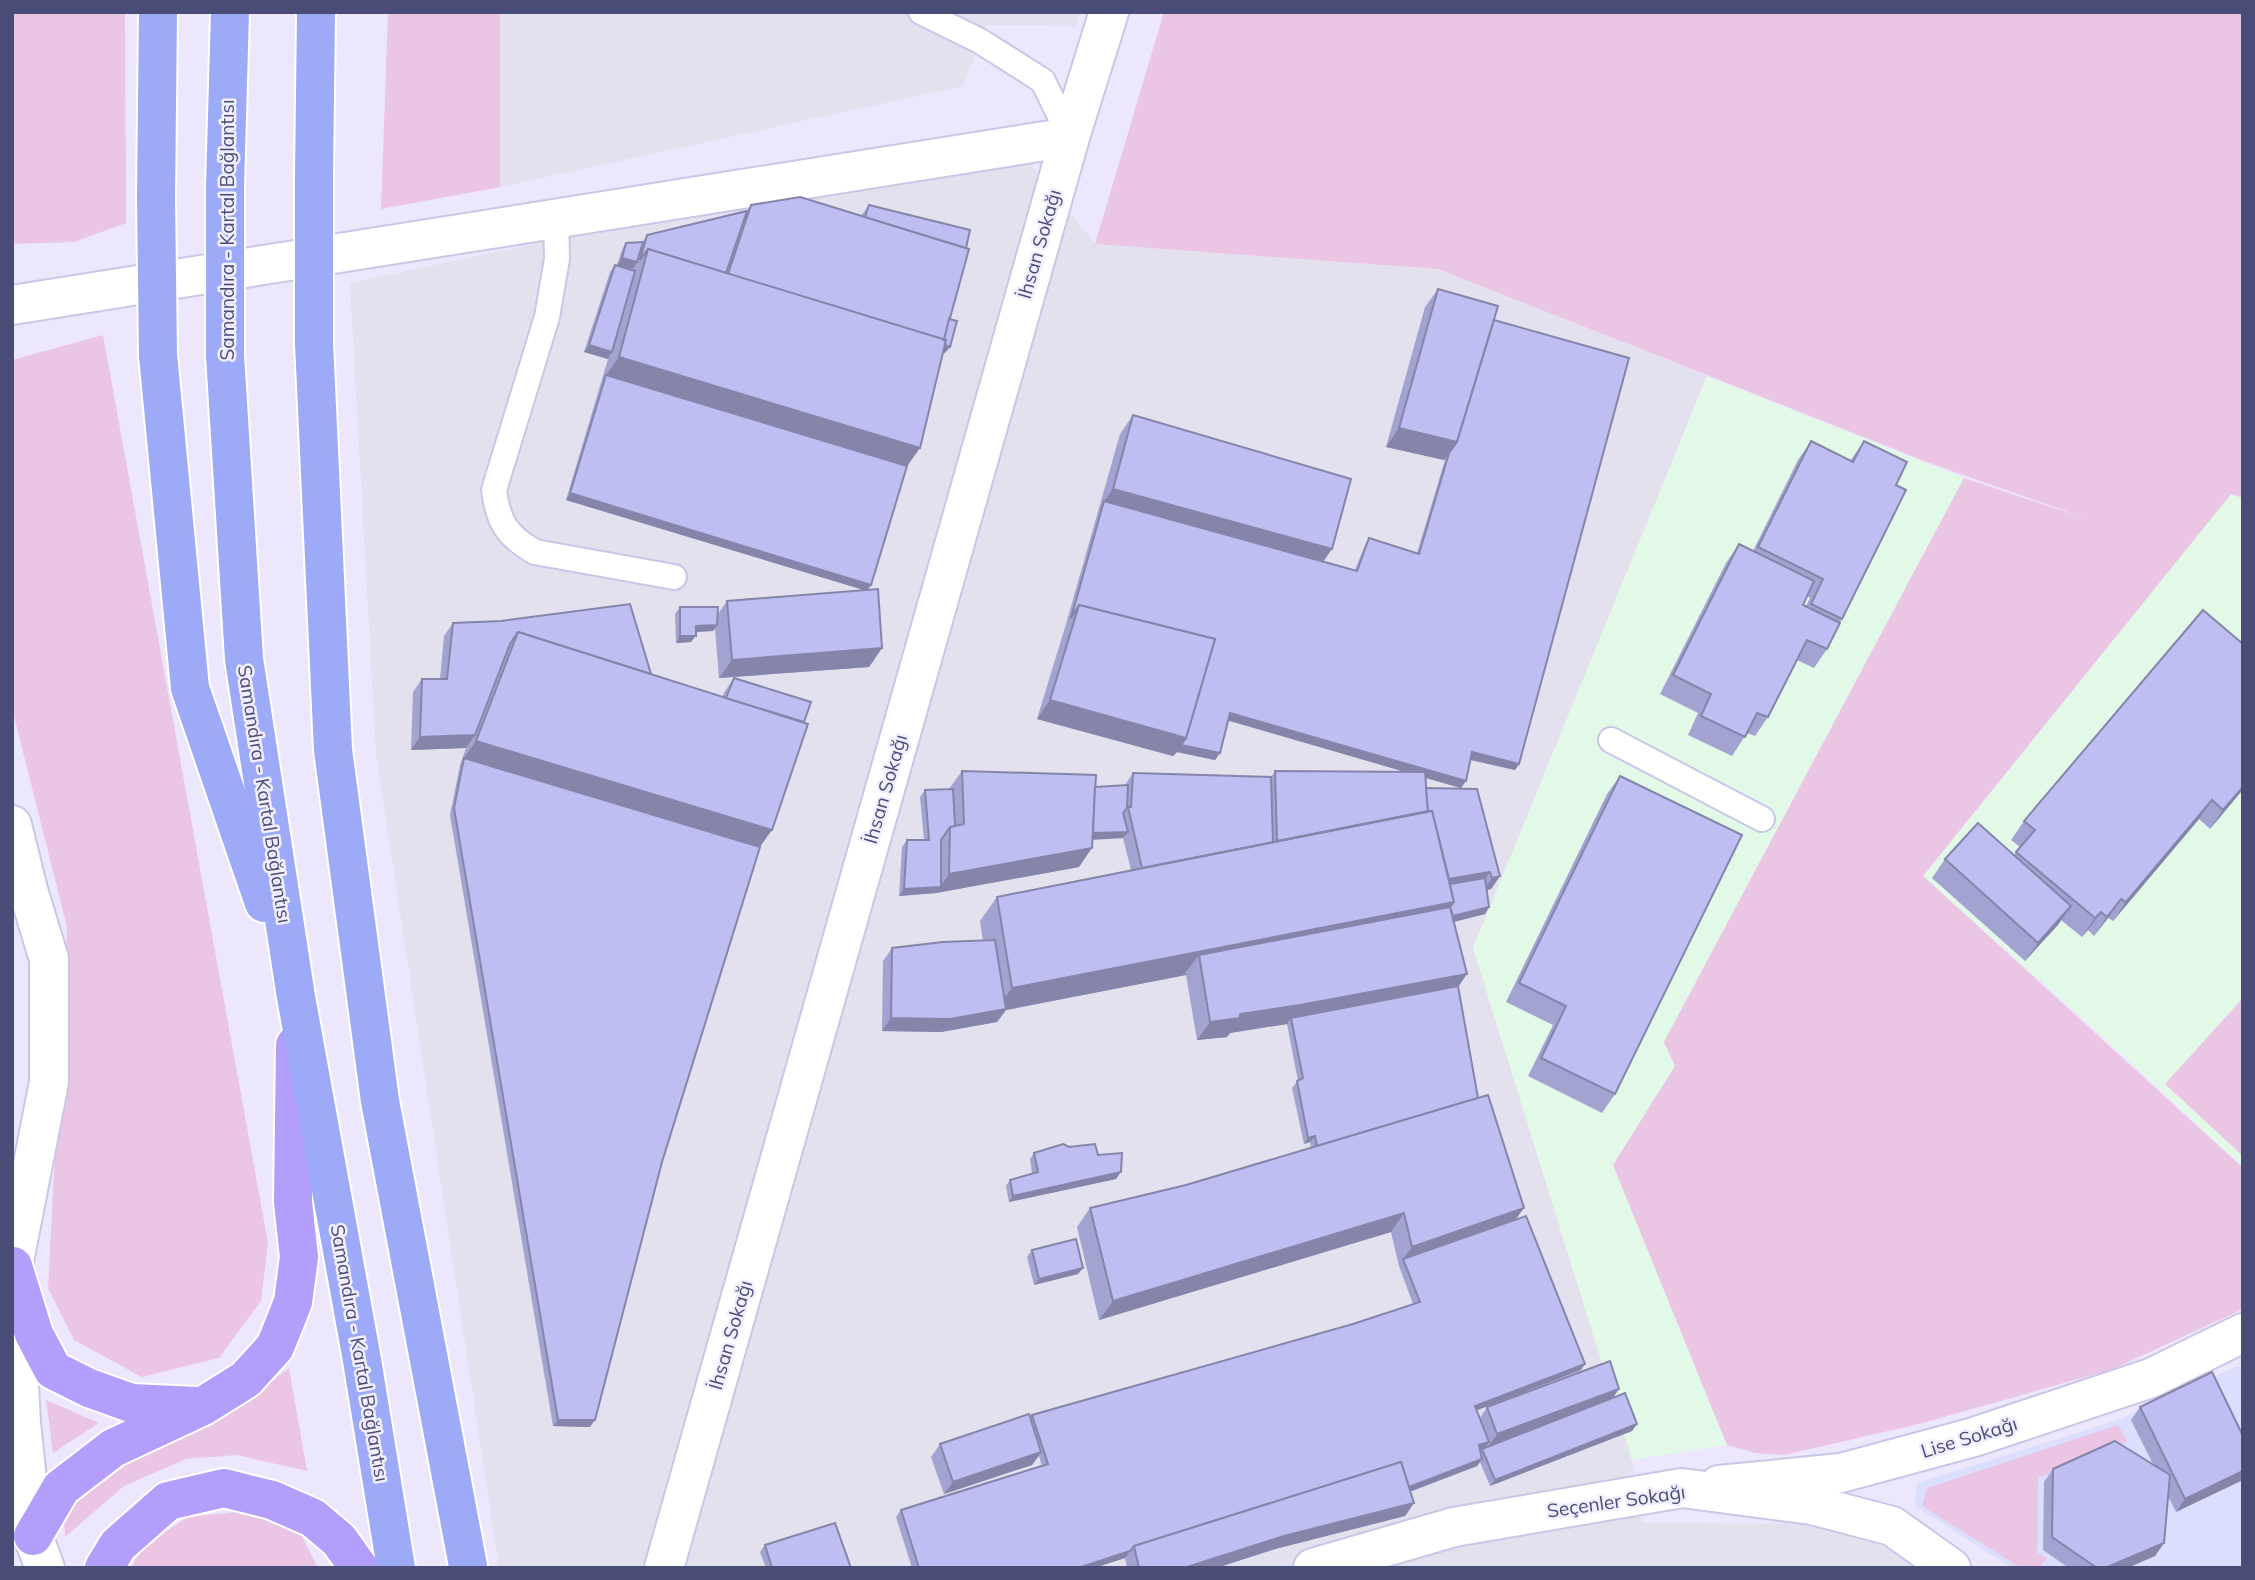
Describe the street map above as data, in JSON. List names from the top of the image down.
{
  "streets": {
    "highway": ["Samandıra - Kartal Bağlantısı"],
    "street": ["İhsan Sokağı", "Lise Sokağı", "Seçenler Sokağı"]
  },
  "crossings": [
    ["Lise Sokağı", "Seçenler Sokağı"]
  ]
}
